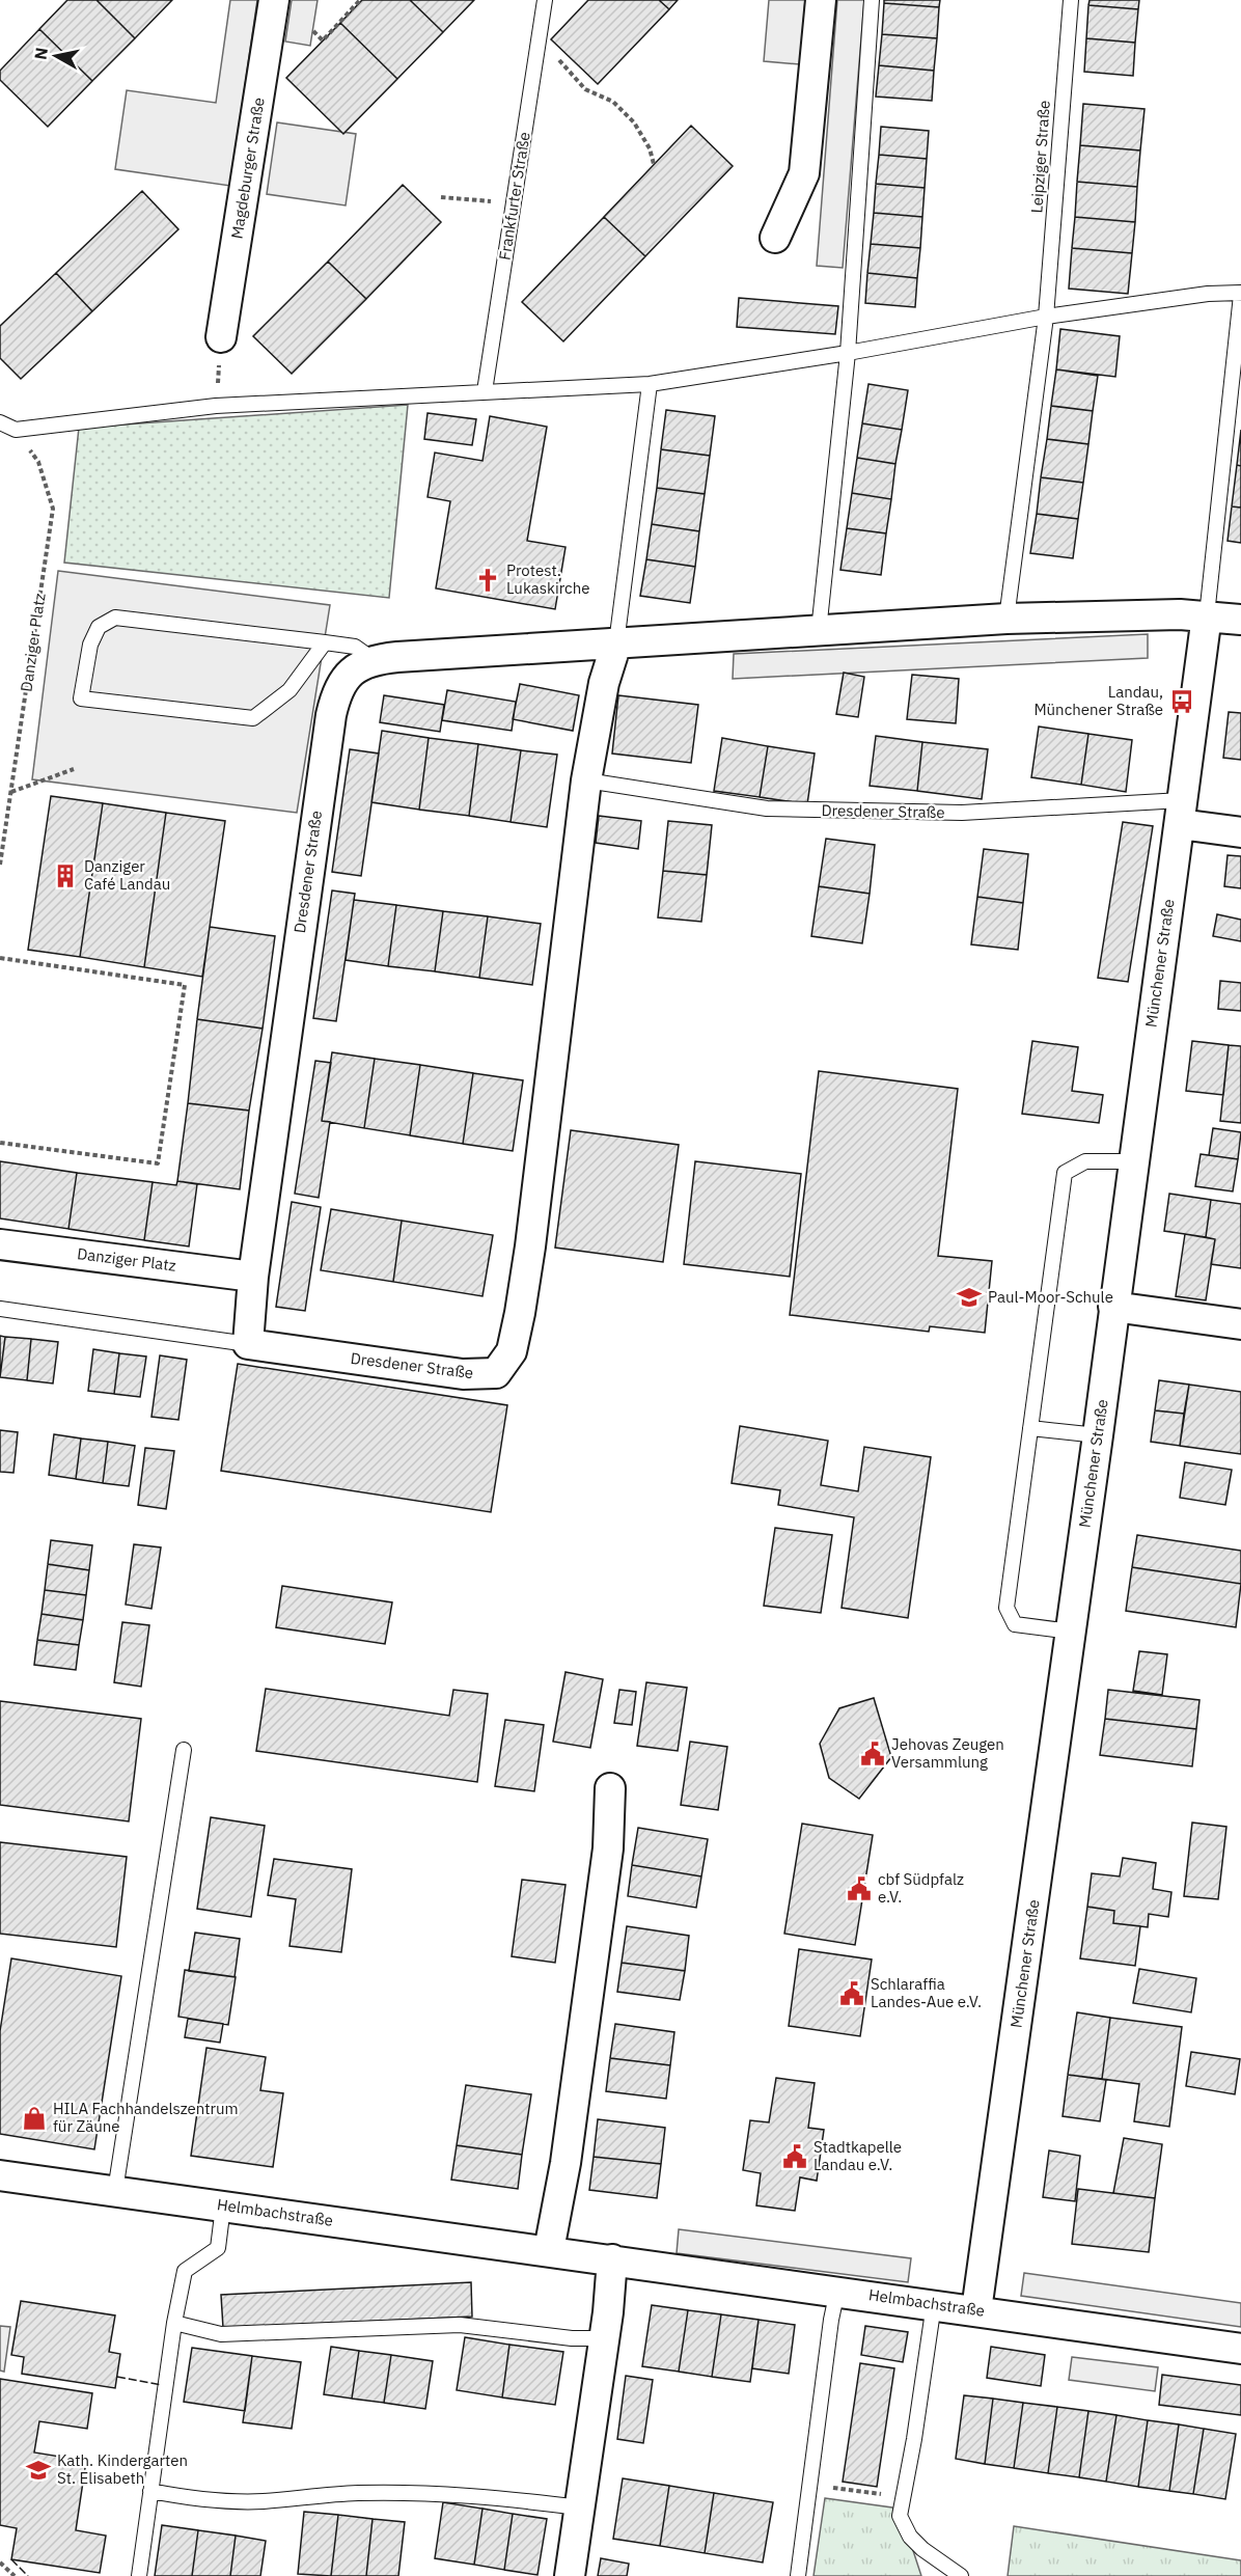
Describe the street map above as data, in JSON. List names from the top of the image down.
{
  "streets": {
    "street": [
      "Magdeburger Straße",
      "Danziger Platz",
      "Dresdener Straße",
      "Münchener Straße",
      "Helmbachstraße"
    ],
    "lane": ["Leipziger Straße", "Frankfurter Straße"]
  },
  "crossings": [
    ["Danziger Platz", "Dresdener Straße"],
    ["Dresdener Straße", "Münchener Straße"],
    ["Münchener Straße", "Helmbachstraße"]
  ],
  "places": {
    "church": ["Protest. Lukaskirche"],
    "bus stop": ["Landau, Münchener Straße"],
    "building": ["Danziger Café Landau"],
    "school or university": ["Paul-Moor-Schule", "Kath. Kindergarten St. Elisabeth"],
    "public building": [
      "Jehovas Zeugen Versammlung",
      "cbf Südpfalz e.V.",
      "Schlaraffia Landes-Aue e.V.",
      "Stadtkapelle Landau e.V."
    ],
    "shop": ["HILA Fachhandelszentrum für Zäune"]
  },
  "north": "left"
}
